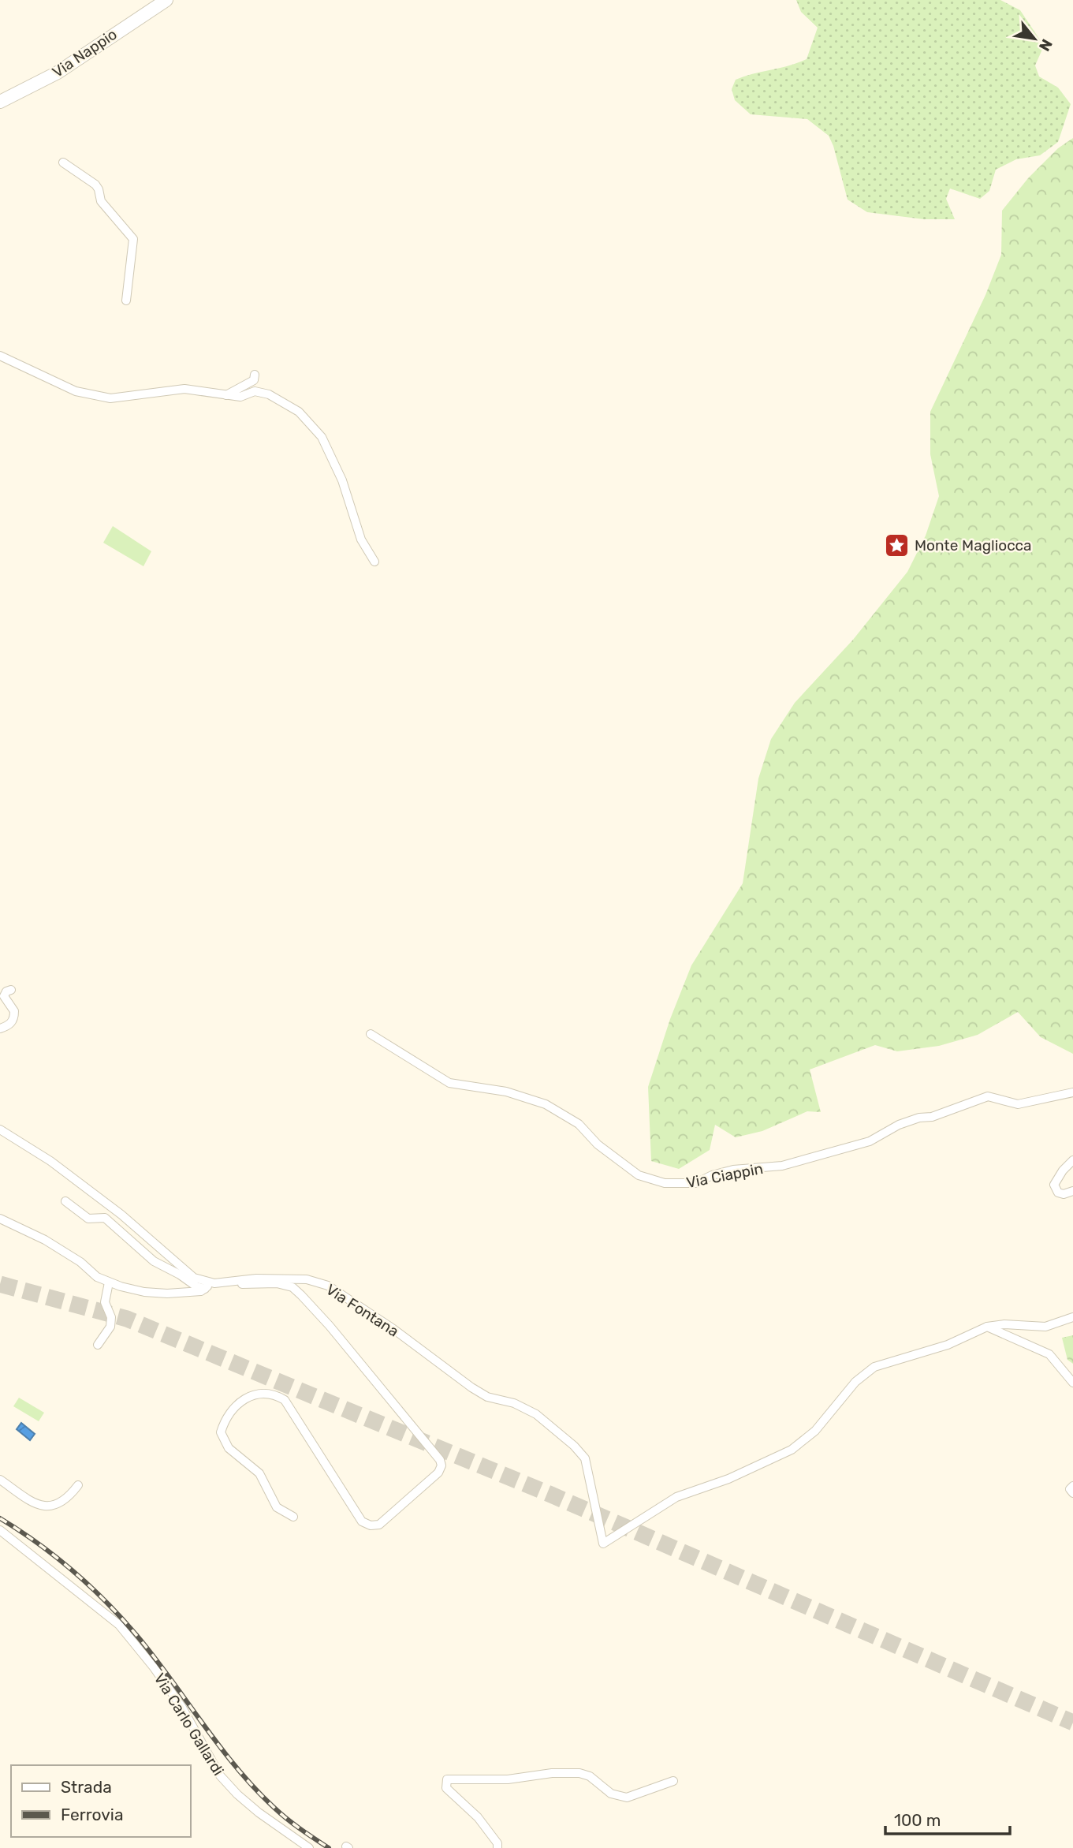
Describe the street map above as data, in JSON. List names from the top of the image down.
{
  "streets": {
    "street": [
      "Via Nappio",
      "Via Ciappin",
      "Via Fontana",
      "Via Carlo Gallardi"
    ]
  },
  "places": {
    "place": ["Monte Magliocca"]
  },
  "legend": ["Strada", "Ferrovia"],
  "scale_bar": "100 m",
  "north": "bottom right"
}
